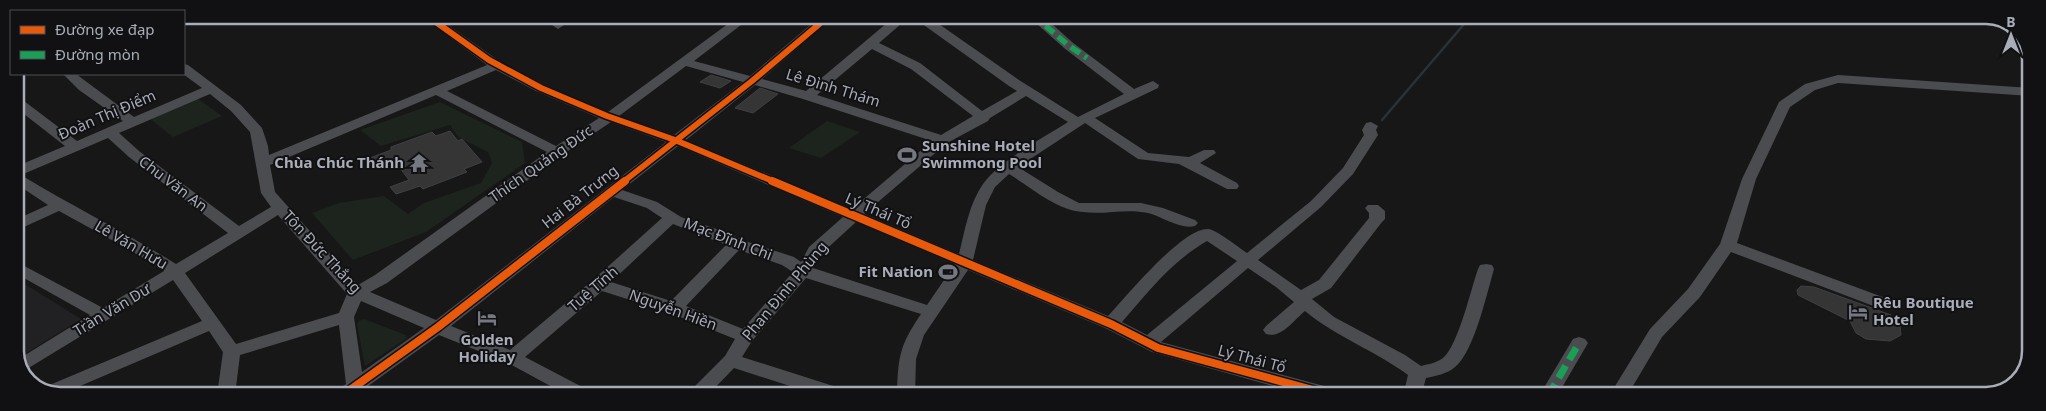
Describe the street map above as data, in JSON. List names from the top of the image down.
{
  "streets": {
    "street": [
      "Lê Đình Thám",
      "Đoàn Thị Điểm",
      "Thích Quảng Đức",
      "Chu Văn An",
      "Hai Bà Trưng",
      "Lý Thái Tổ",
      "Mạc Đĩnh Chi",
      "Lê Văn Hưu",
      "Tôn Đức Thắng",
      "Tuệ Tĩnh",
      "Phan Đình Phùng",
      "Trần Văn Dư",
      "Nguyễn Hiền"
    ]
  },
  "crossings": [
    ["Lê Đình Thám", "Thích Quảng Đức"],
    ["Lê Đình Thám", "Hai Bà Trưng"],
    ["Lê Đình Thám", "Phan Đình Phùng"],
    ["Đoàn Thị Điểm", "Chu Văn An"],
    ["Đoàn Thị Điểm", "Tôn Đức Thắng"],
    ["Thích Quảng Đức", "Lý Thái Tổ"],
    ["Thích Quảng Đức", "Tôn Đức Thắng"],
    ["Chu Văn An", "Trần Văn Dư"],
    ["Hai Bà Trưng", "Lý Thái Tổ"],
    ["Hai Bà Trưng", "Mạc Đĩnh Chi"],
    ["Hai Bà Trưng", "Tôn Đức Thắng"],
    ["Lý Thái Tổ", "Phan Đình Phùng"],
    ["Mạc Đĩnh Chi", "Tuệ Tĩnh"],
    ["Mạc Đĩnh Chi", "Phan Đình Phùng"],
    ["Lê Văn Hưu", "Trần Văn Dư"],
    ["Tôn Đức Thắng", "Tuệ Tĩnh"],
    ["Tôn Đức Thắng", "Trần Văn Dư"],
    ["Tuệ Tĩnh", "Nguyễn Hiền"],
    ["Phan Đình Phùng", "Nguyễn Hiền"]
  ],
  "places": {
    "sports": ["Sunshine Hotel Swimmong Pool", "Fit Nation"],
    "temple": ["Chùa Chúc Thánh"],
    "hotel": ["Rêu Boutique Hotel", "Golden Holiday"]
  },
  "legend": ["Đường xe đạp", "Đường mòn"],
  "north": "top"
}
